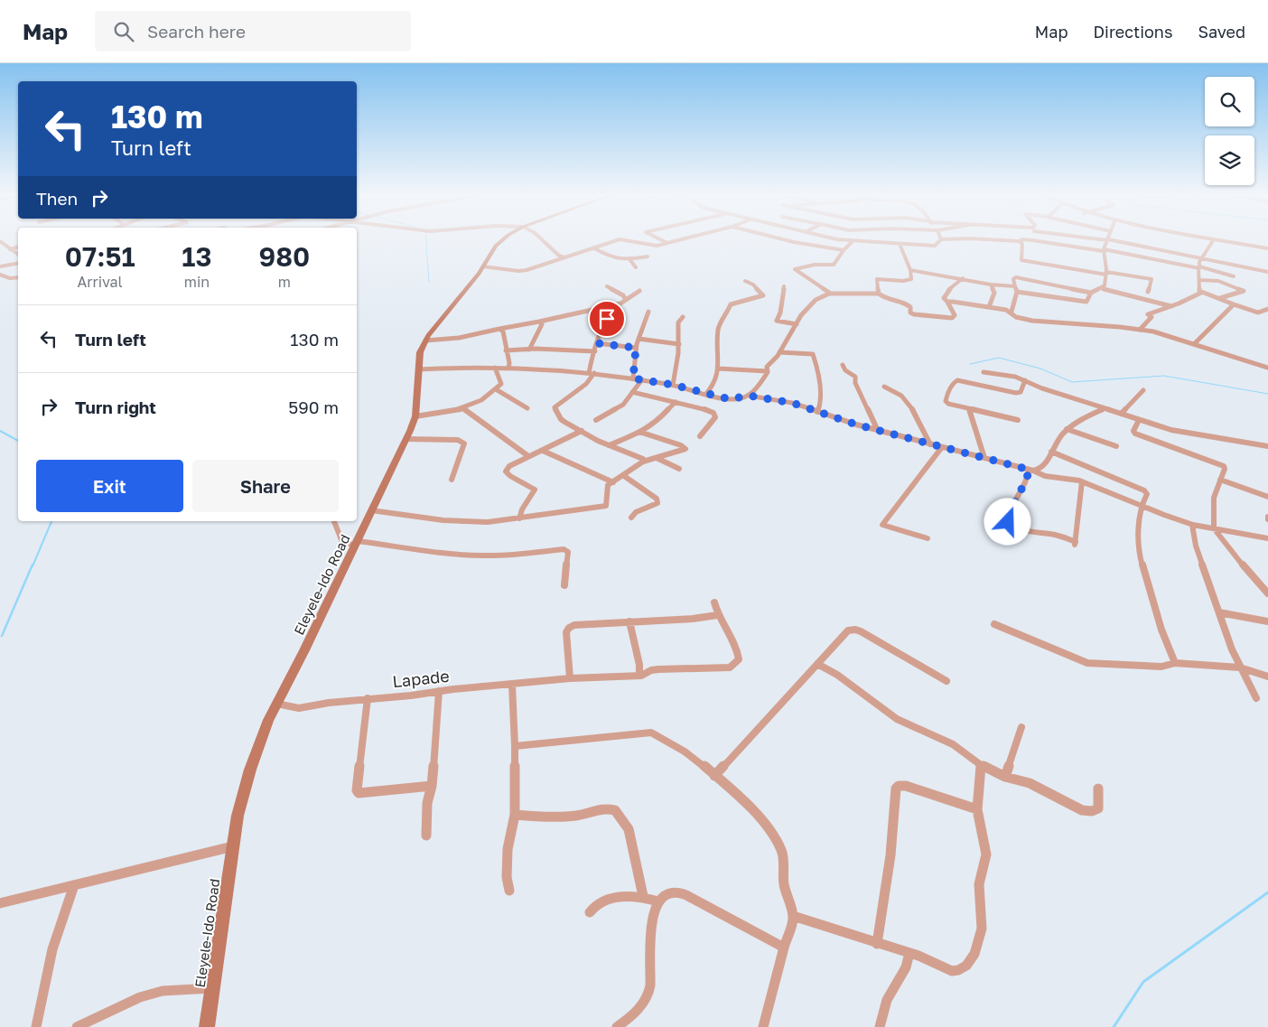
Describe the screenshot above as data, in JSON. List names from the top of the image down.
{
  "streets": {
    "main road": ["Eleyele-Ido Road"],
    "street": ["Lapade"]
  },
  "crossings": [
    ["Eleyele-Ido Road", "Lapade"]
  ],
  "page": {
    "header": "Map",
    "search": "Search here",
    "nav": ["Map", "Directions", "Saved"],
    "turn": ["130 m", "Turn left"],
    "then": "Then",
    "eta": [
      "07:51",
      "Arrival",
      "13",
      "min",
      "980",
      "m"
    ],
    "list": [
      {
        "name": "Turn left",
        "value": "130 m"
      },
      {
        "name": "Turn right",
        "value": "590 m"
      }
    ],
    "buttons": ["Exit", "Share"]
  }
}
